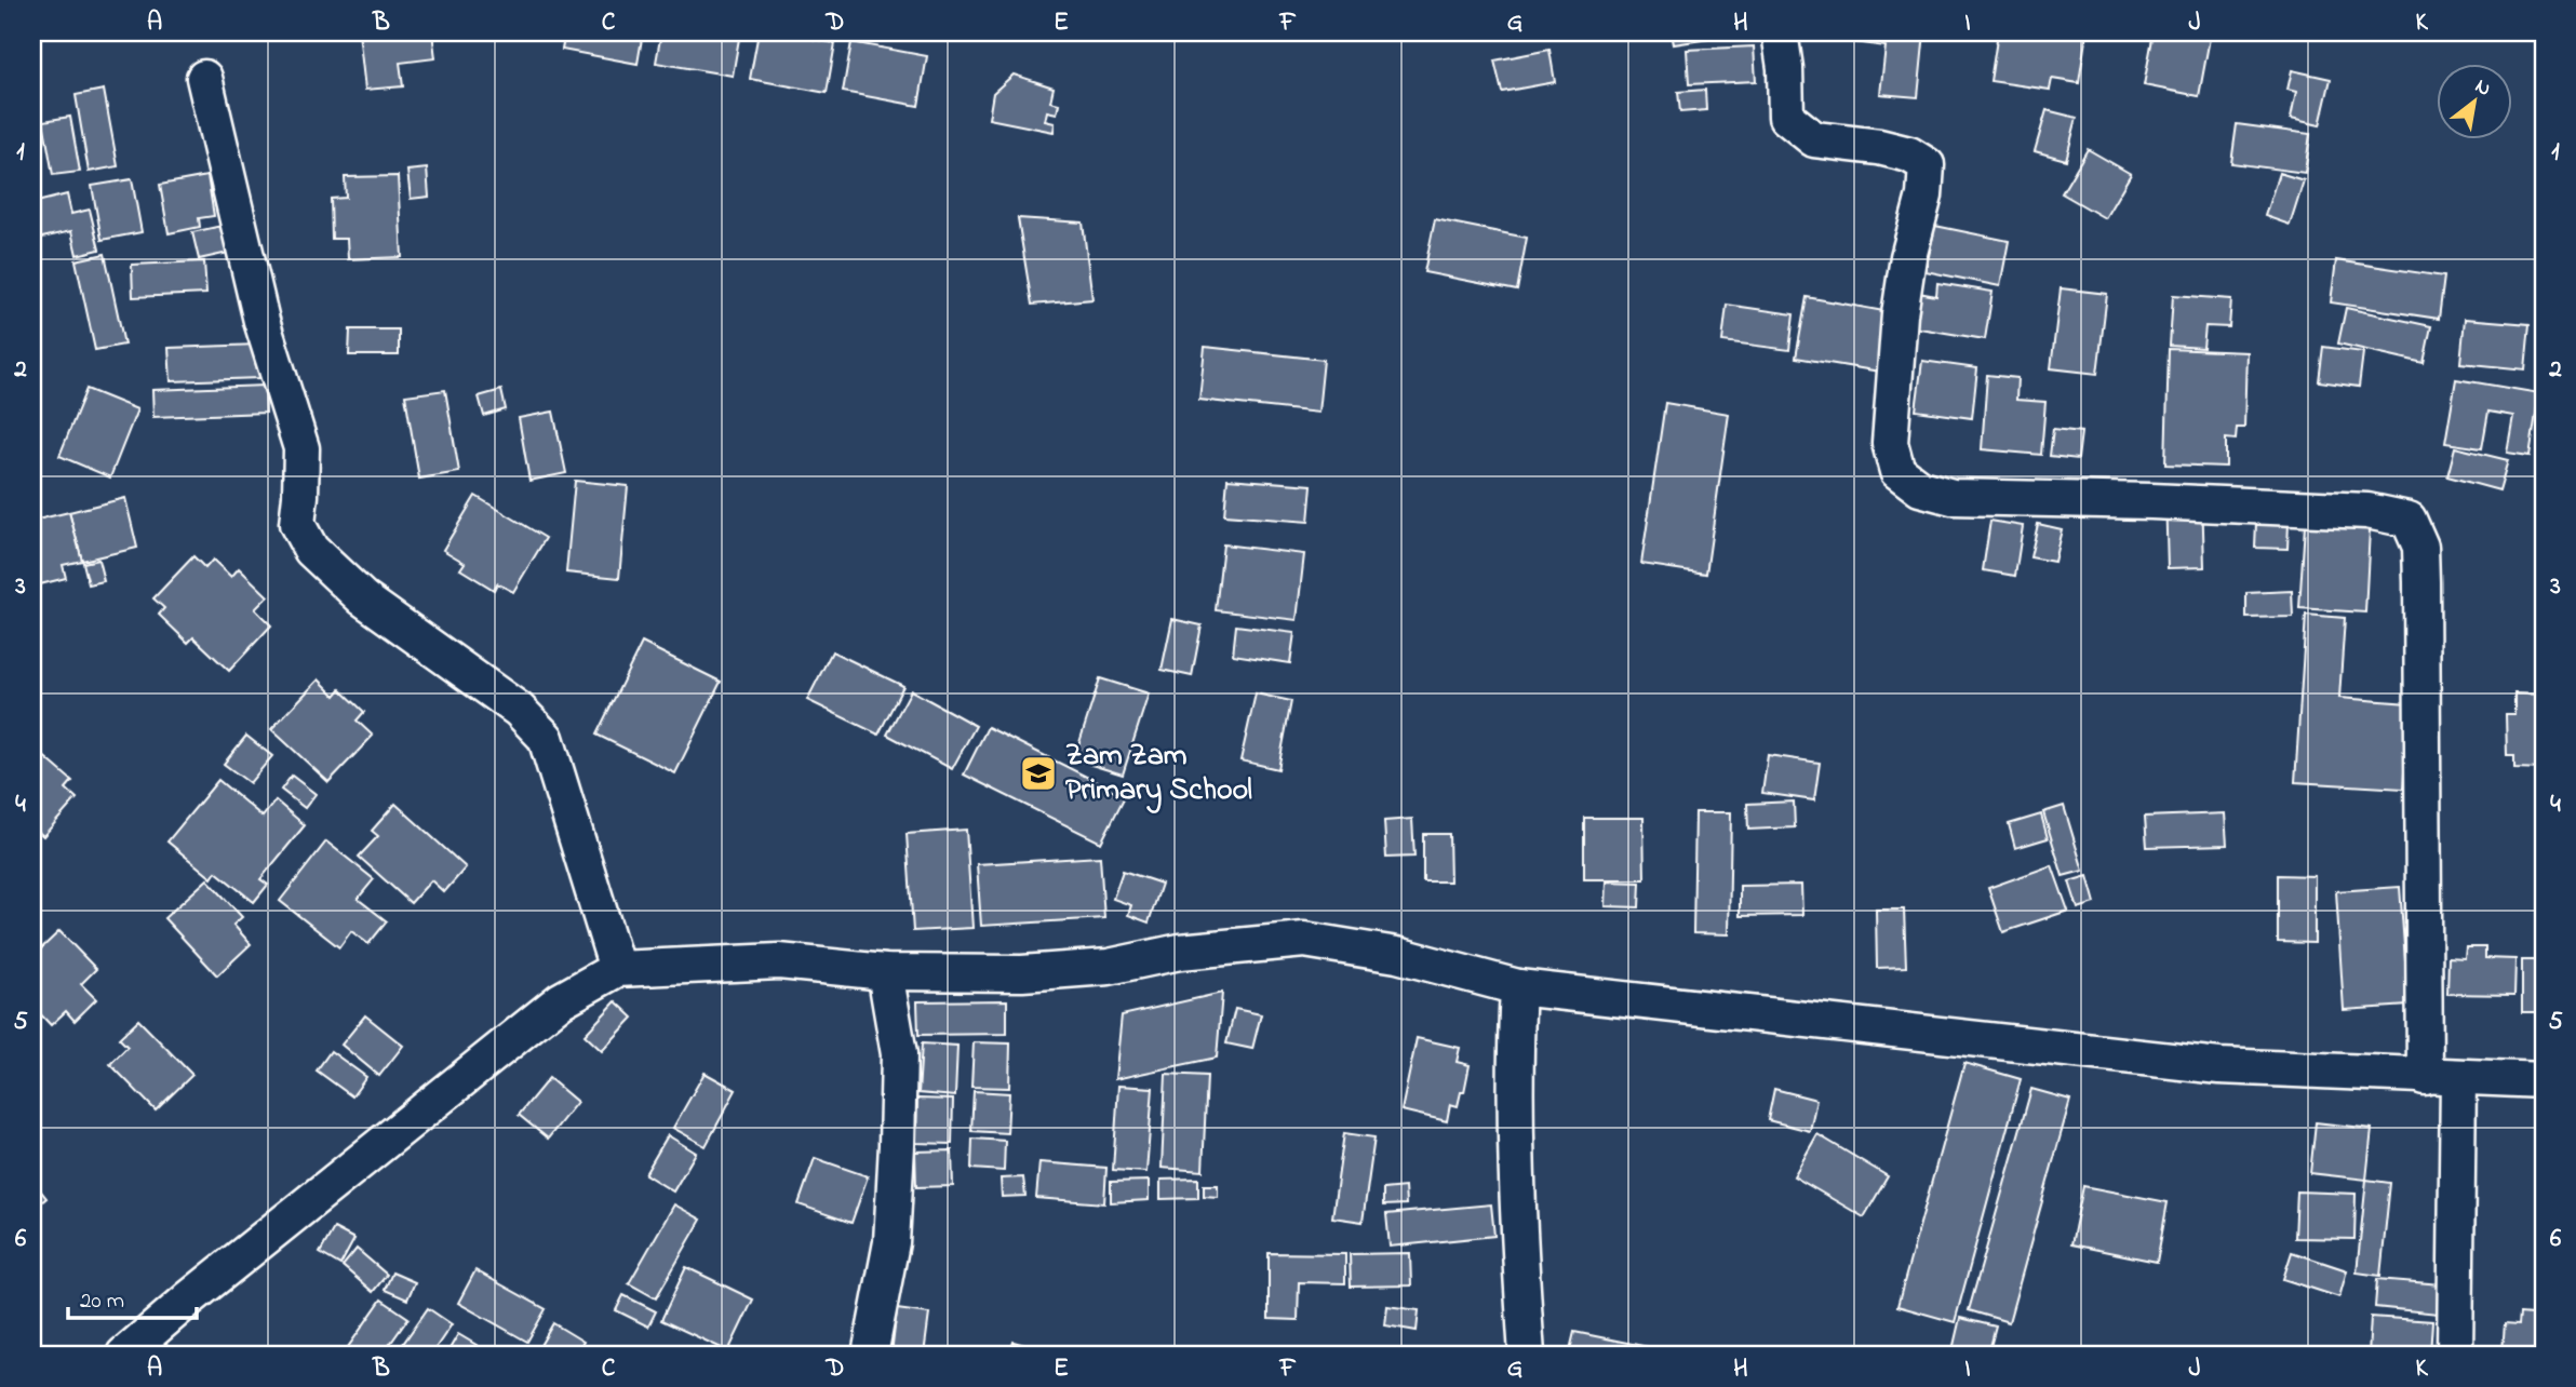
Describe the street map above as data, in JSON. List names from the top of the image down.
{
  "places": {
    "school or university": ["Zam Zam Primary School"]
  },
  "scale_bar": "20 m",
  "north": "top right",
  "grid": {
    "columns": [
      "A",
      "B",
      "C",
      "D",
      "E",
      "F",
      "G",
      "H",
      "I",
      "J",
      "K"
    ],
    "rows": [
      "1",
      "2",
      "3",
      "4",
      "5",
      "6"
    ]
  }
}
